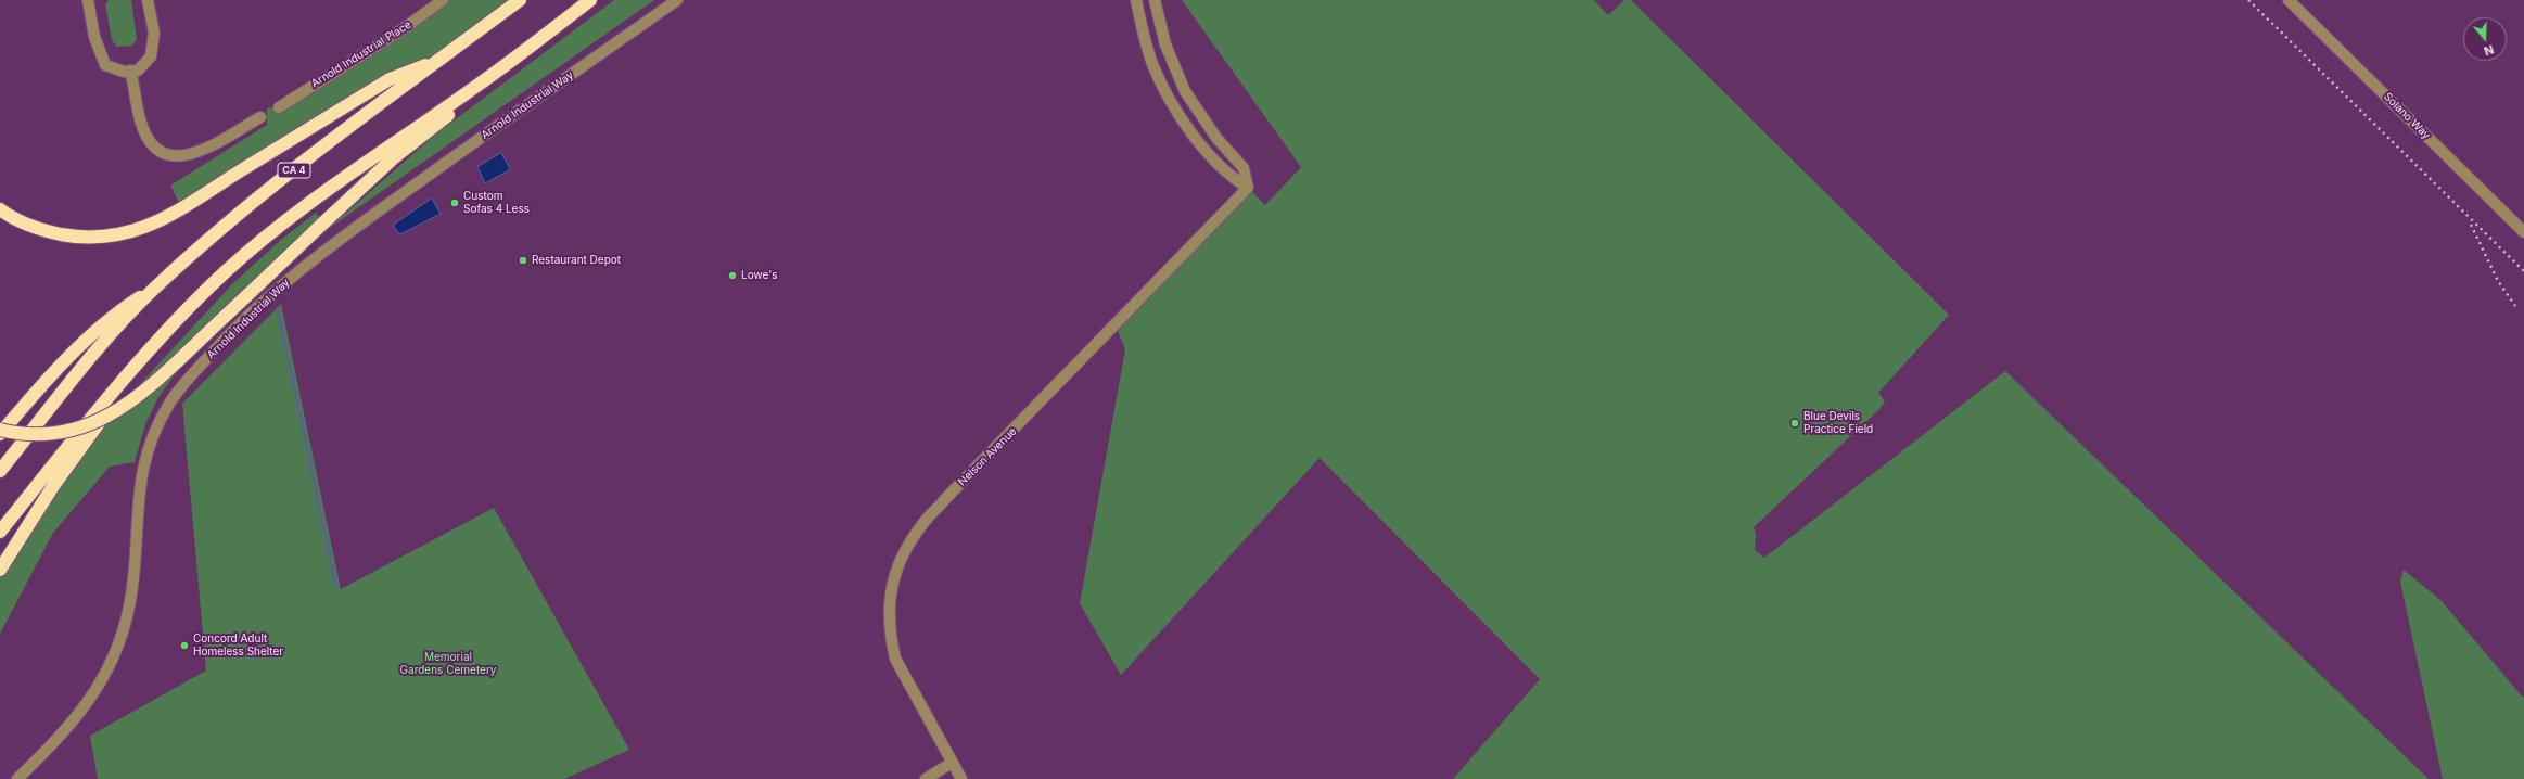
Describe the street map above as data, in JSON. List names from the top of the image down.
{
  "streets": {
    "highway": ["CA 4"],
    "street": [
      "Arnold Industrial Place",
      "Arnold Industrial Way",
      "Solano Way",
      "Nelson Avenue"
    ]
  },
  "parks": ["Memorial Gardens Cemetery"],
  "places": [
    "Custom Sofas 4 Less",
    "Restaurant Depot",
    "Lowe's",
    "Blue Devils Practice Field",
    "Concord Adult Homeless Shelter"
  ],
  "north": "bottom"
}
